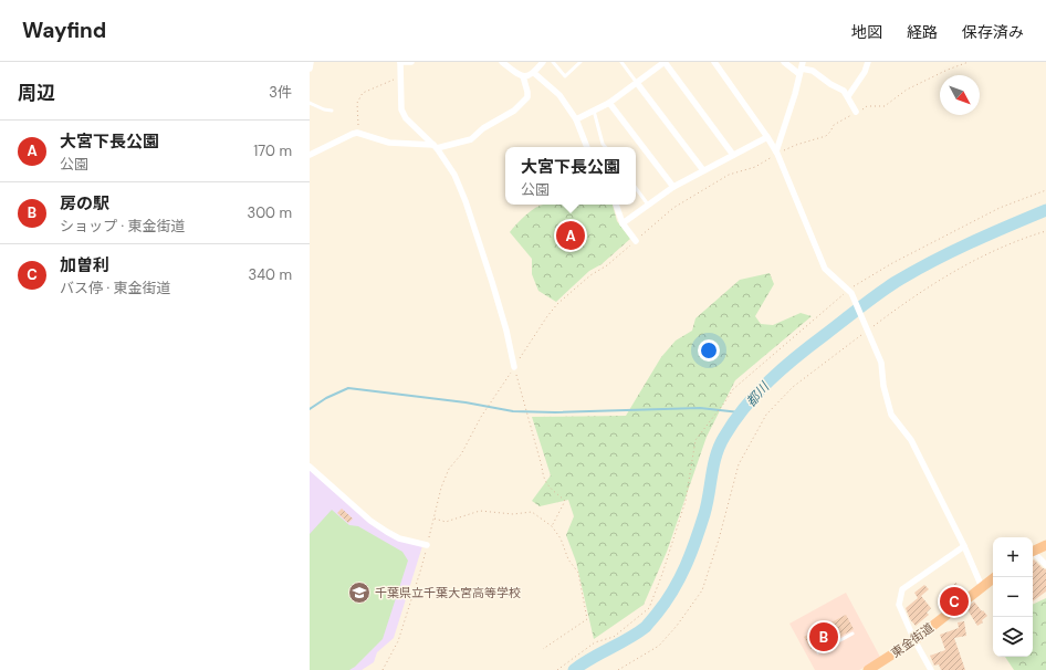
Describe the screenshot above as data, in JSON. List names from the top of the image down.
{
  "streets": {
    "highway": ["東金街道"]
  },
  "water": ["都川"],
  "places": {
    "school or university": ["千葉県立千葉大宮高等学校"]
  },
  "north": "bottom right",
  "page": {
    "header": "Wayfind",
    "nav": ["地図", "経路", "保存済み"],
    "heading": ["周辺", "3件"],
    "list": [
      {
        "mark": "A",
        "name": "大宮下長公園",
        "note": "公園",
        "value": "170 m"
      },
      {
        "mark": "B",
        "name": "房の駅",
        "note": "ショップ · 東金街道",
        "value": "300 m"
      },
      {
        "mark": "C",
        "name": "加曽利",
        "note": "バス停 · 東金街道",
        "value": "340 m"
      }
    ],
    "popup": ["大宮下長公園", "公園"],
    "pins": ["A", "C", "B"],
    "map_buttons": ["+", "−"]
  }
}
